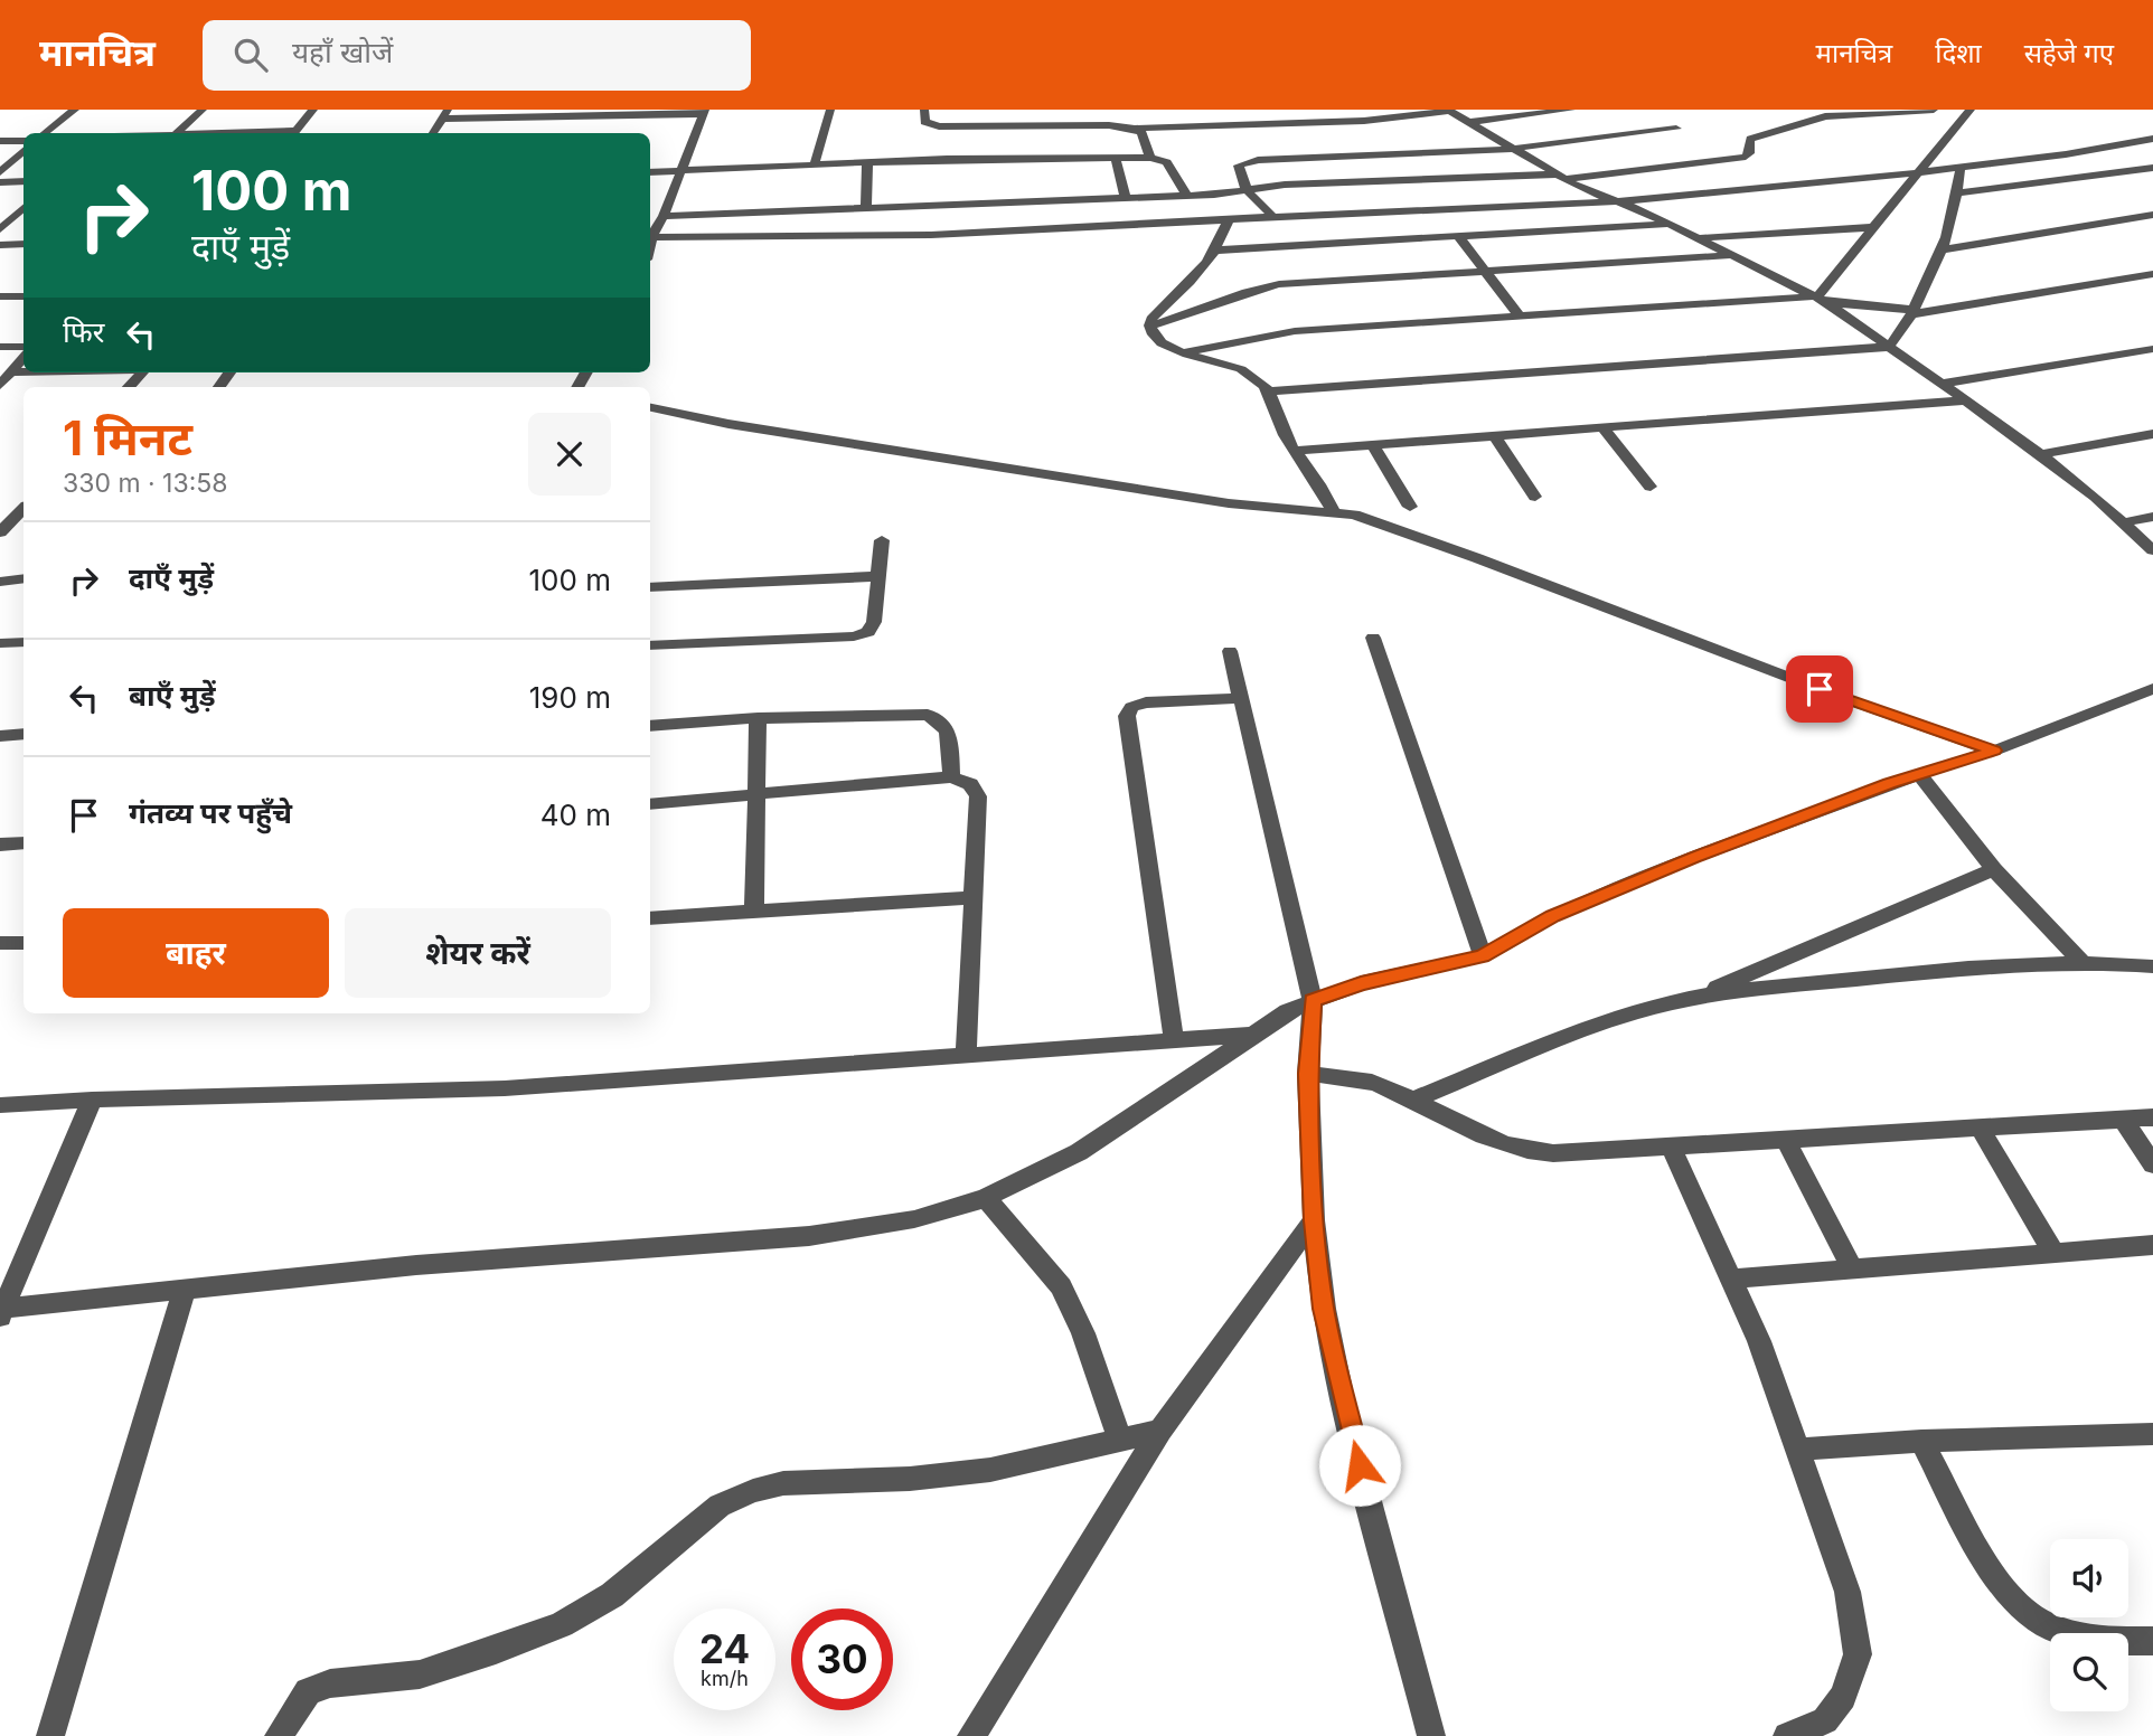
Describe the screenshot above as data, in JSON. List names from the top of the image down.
{
  "page": {
    "header": "मानचित्र",
    "search": "यहाँ खोजें",
    "nav": ["मानचित्र", "दिशा", "सहेजे गए"],
    "turn": ["100 m", "दाएँ मुड़ें"],
    "then": "फिर",
    "heading": ["1 मिनट", "330 m · 13:58"],
    "list": [
      {
        "name": "दाएँ मुड़ें",
        "value": "100 m"
      },
      {
        "name": "बाएँ मुड़ें",
        "value": "190 m"
      },
      {
        "name": "गंतव्य पर पहुँचे",
        "value": "40 m"
      }
    ],
    "buttons": ["बाहर", "शेयर करें"],
    "speed": "24 km/h",
    "limit": "30"
  }
}
